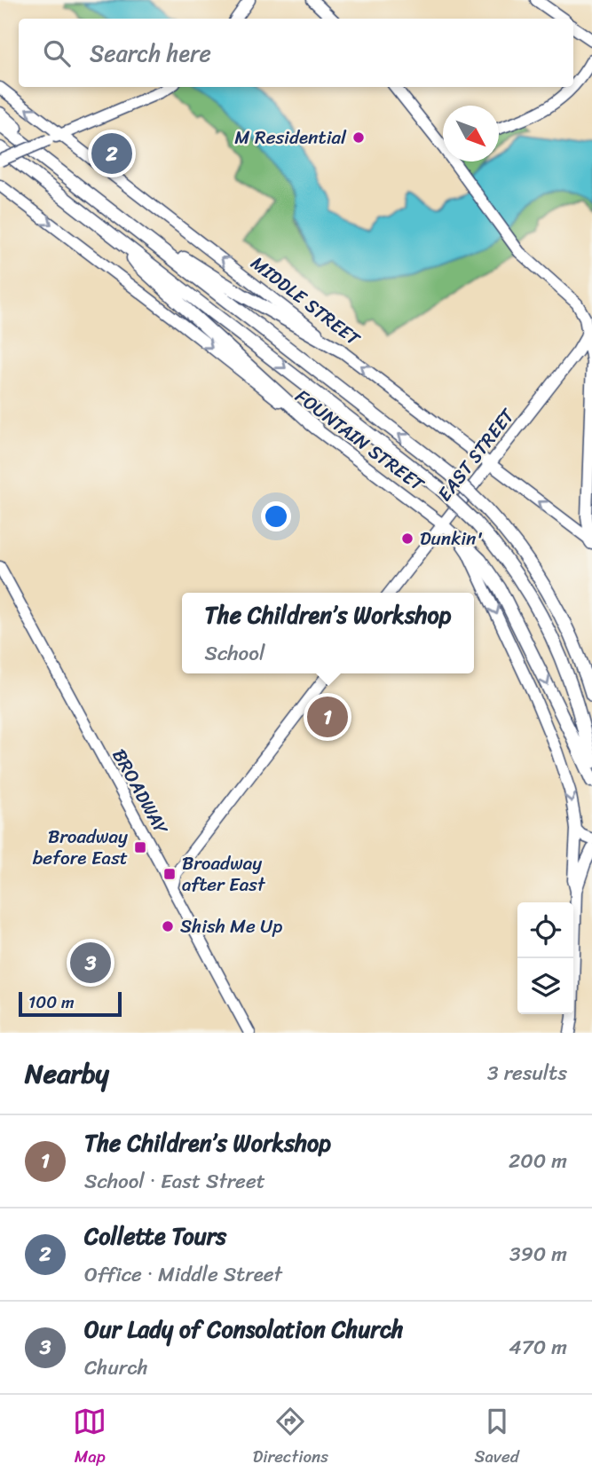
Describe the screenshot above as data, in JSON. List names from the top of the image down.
{
  "streets": {
    "street": [
      "MIDDLE STREET",
      "FOUNTAIN STREET",
      "EAST STREET",
      "BROADWAY"
    ]
  },
  "crossings": [
    ["MIDDLE STREET", "EAST STREET"],
    ["FOUNTAIN STREET", "EAST STREET"]
  ],
  "one_way": ["MIDDLE STREET", "FOUNTAIN STREET"],
  "places": {
    "other": ["M Residential", "Dunkin'", "Shish Me Up"],
    "transit": ["Broadway before East", "Broadway after East"]
  },
  "scale_bar": "100 m",
  "north": "bottom right",
  "page": {
    "search": "Search here",
    "pins": ["2", "1", "3"],
    "popup": ["The Children’s Workshop", "School"],
    "scale": "100 m",
    "heading": ["Nearby", "3 results"],
    "list": [
      {
        "mark": "1",
        "name": "The Children’s Workshop",
        "note": "School · East Street",
        "value": "200 m"
      },
      {
        "mark": "2",
        "name": "Collette Tours",
        "note": "Office · Middle Street",
        "value": "390 m"
      },
      {
        "mark": "3",
        "name": "Our Lady of Consolation Church",
        "note": "Church",
        "value": "470 m"
      }
    ],
    "nav": ["Map", "Directions", "Saved"]
  }
}
